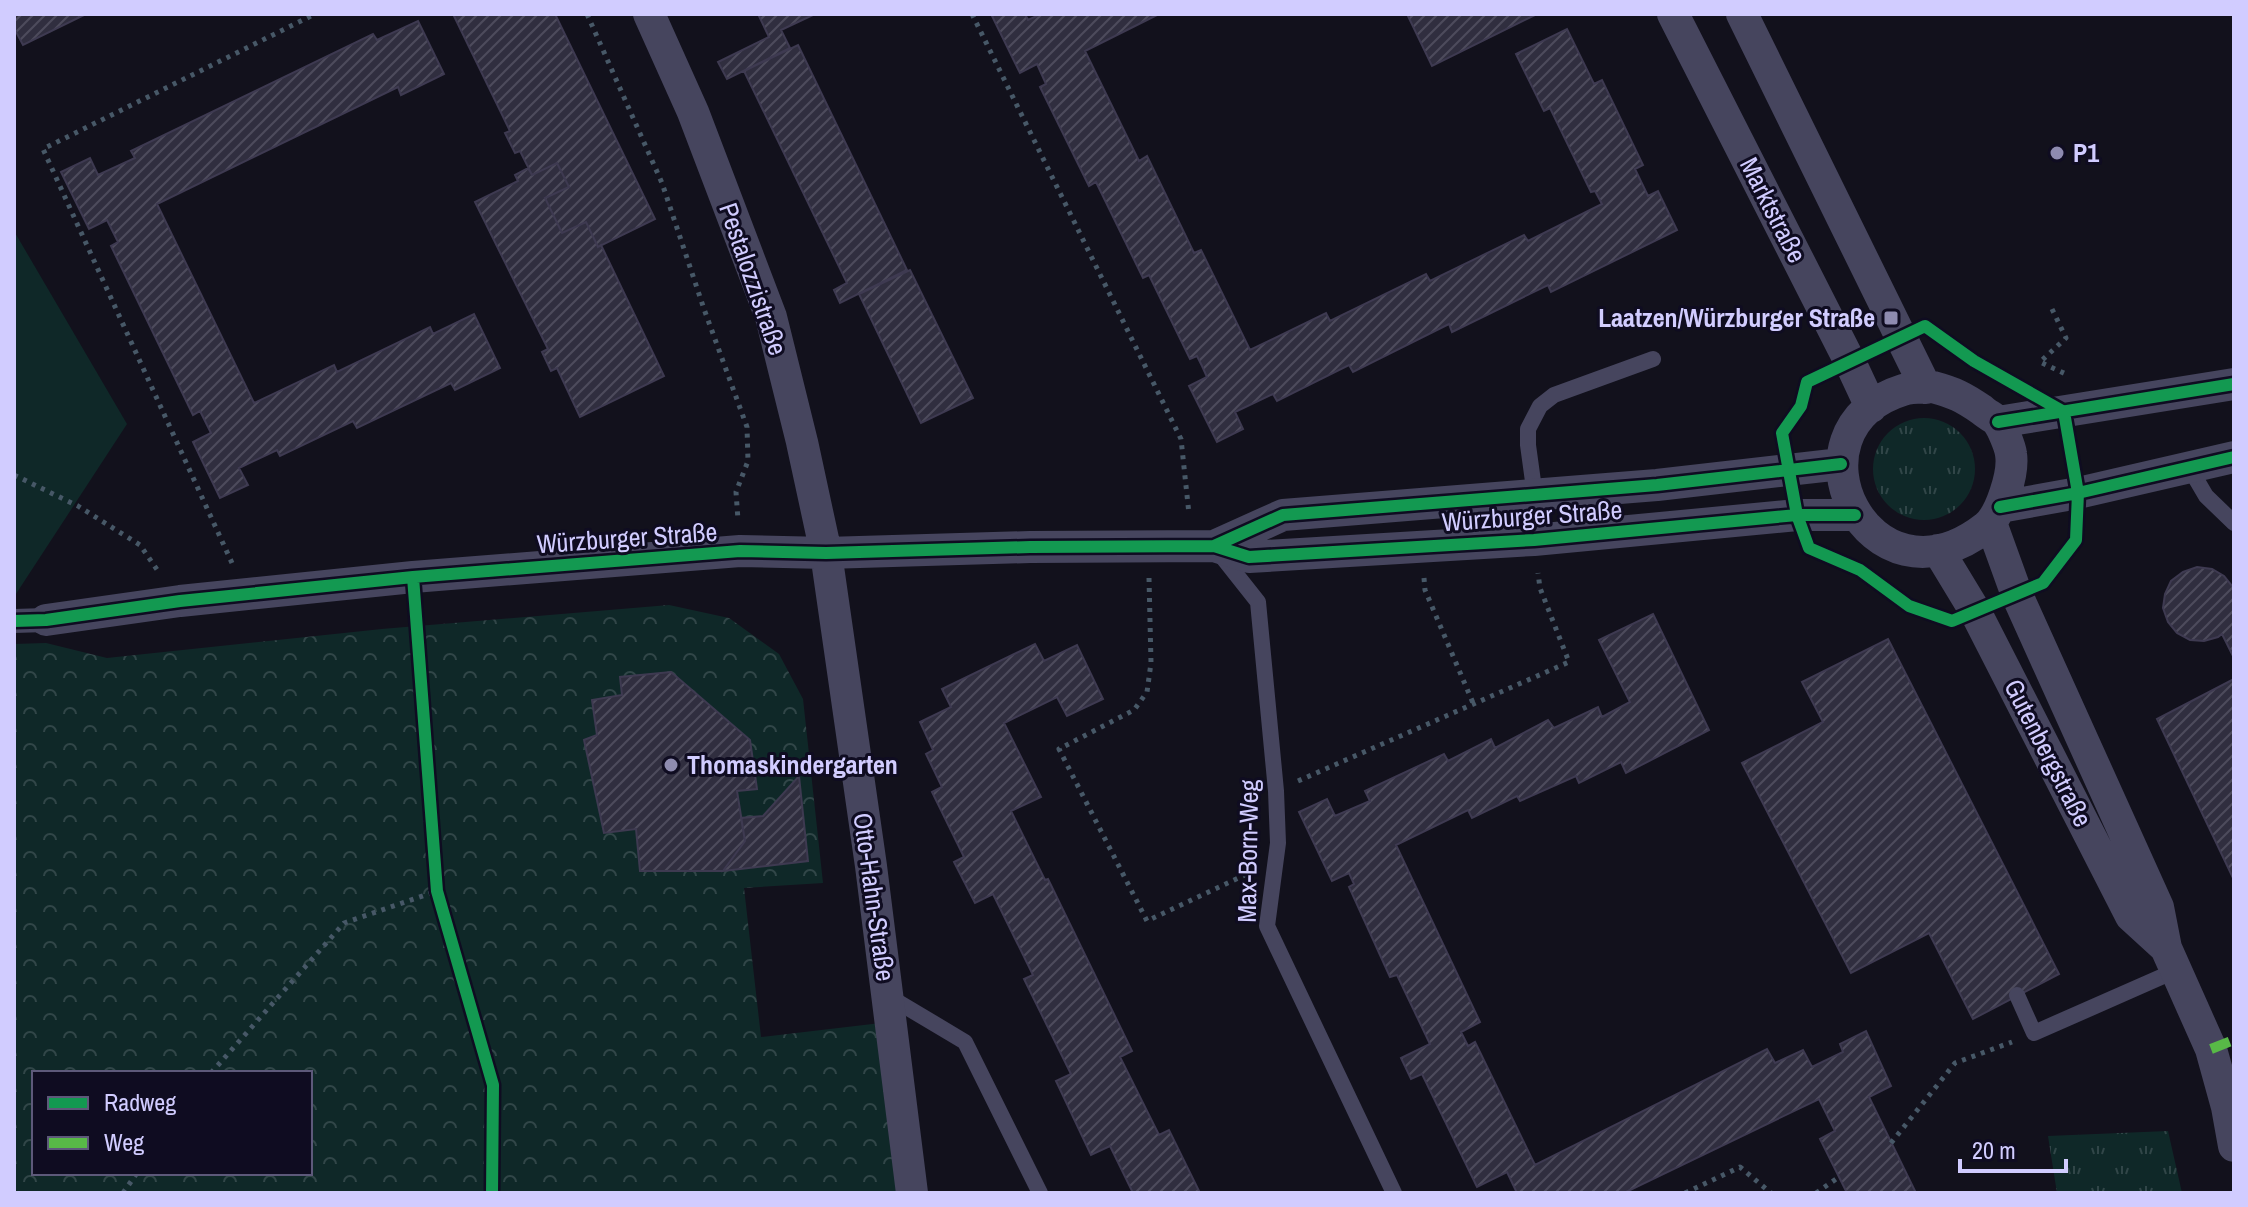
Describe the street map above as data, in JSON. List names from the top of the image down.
{
  "streets": {
    "street": [
      "Marktstraße",
      "Pestalozzistraße",
      "Würzburger Straße",
      "Gutenbergstraße",
      "Otto-Hahn-Straße"
    ],
    "lane": ["Max-Born-Weg"]
  },
  "crossings": [
    ["Marktstraße", "Würzburger Straße"],
    ["Marktstraße", "Gutenbergstraße"],
    ["Pestalozzistraße", "Würzburger Straße"],
    ["Pestalozzistraße", "Otto-Hahn-Straße"],
    ["Würzburger Straße", "Gutenbergstraße"],
    ["Würzburger Straße", "Max-Born-Weg"],
    ["Würzburger Straße", "Otto-Hahn-Straße"]
  ],
  "places": {
    "other": ["P1", "Thomaskindergarten"],
    "transit": ["Laatzen/Würzburger Straße"]
  },
  "legend": ["Radweg", "Weg"],
  "scale_bar": "20 m"
}
